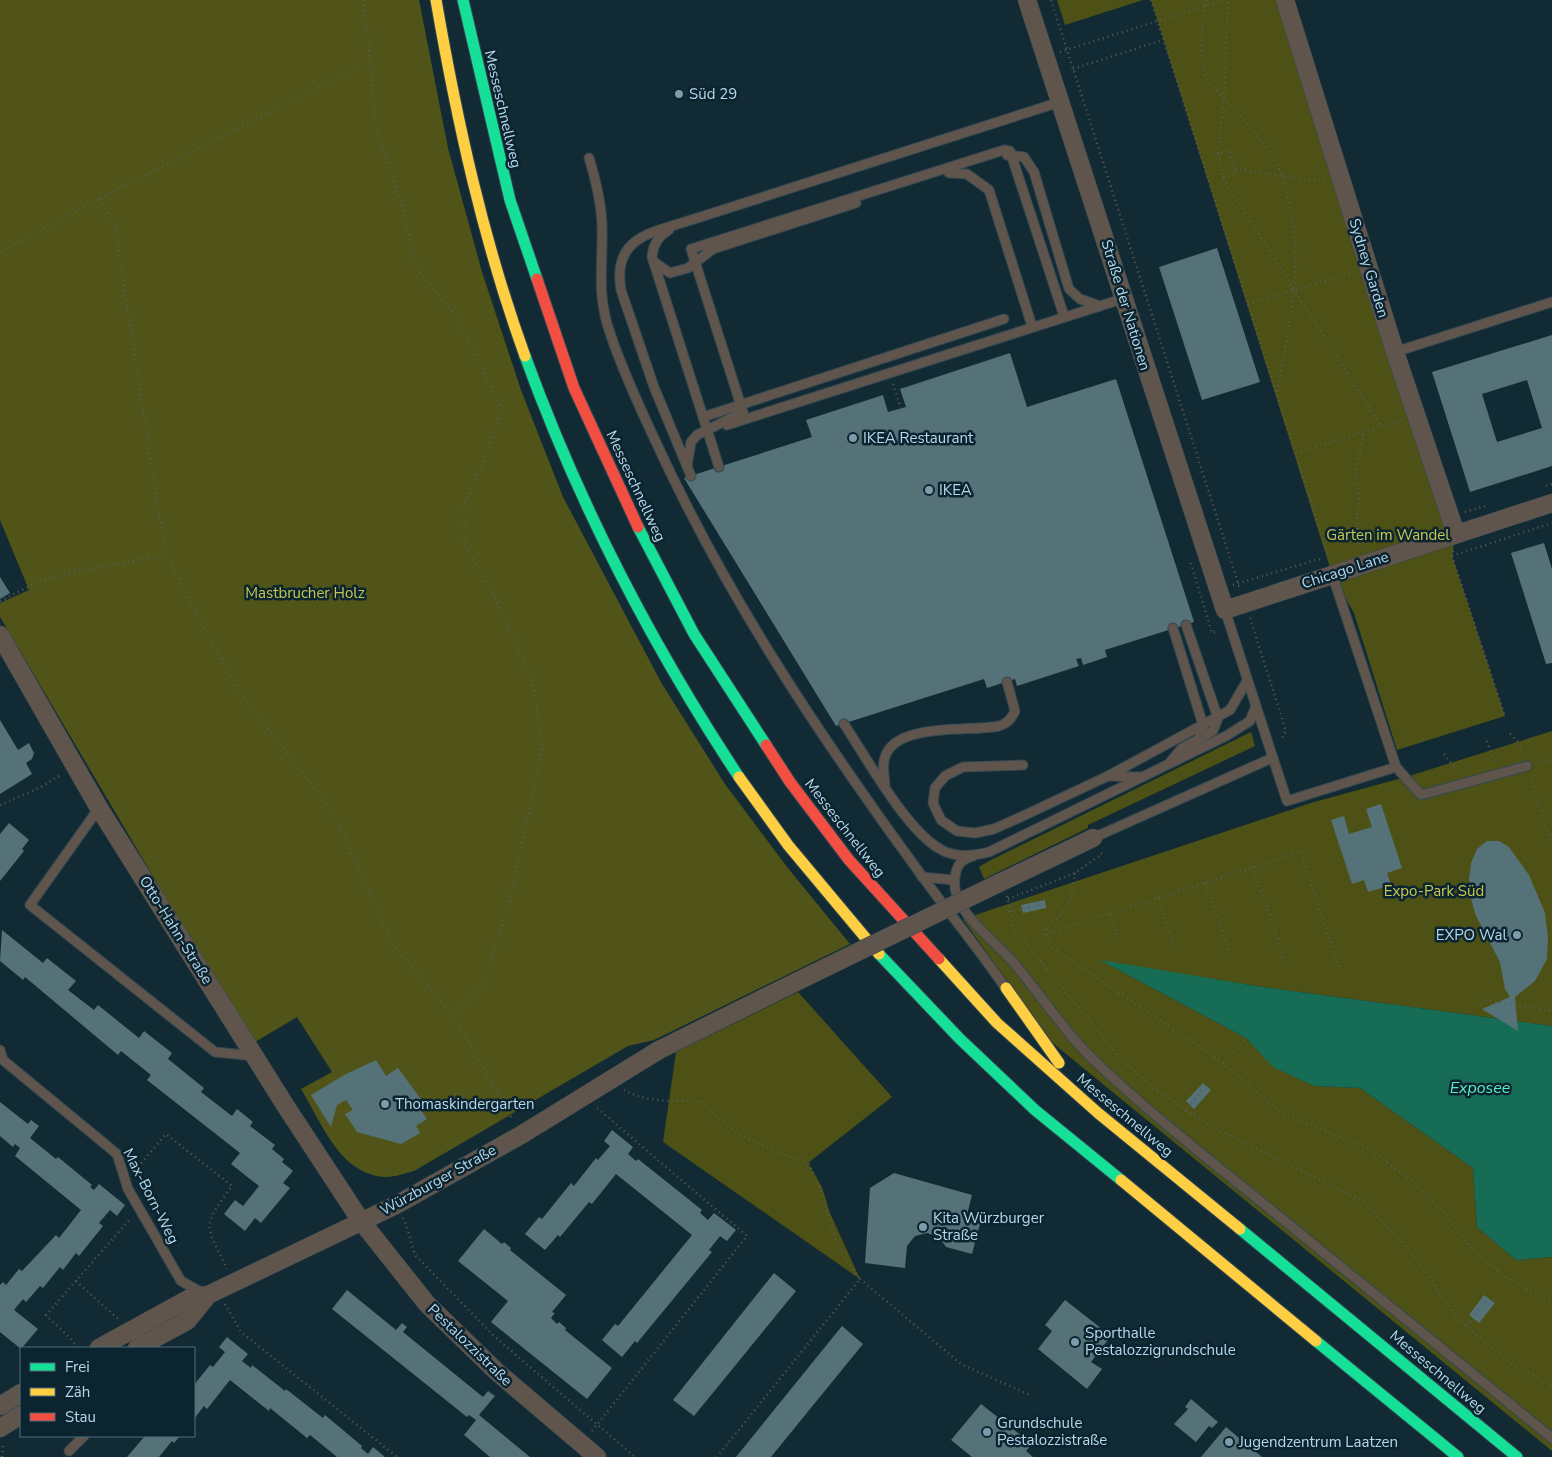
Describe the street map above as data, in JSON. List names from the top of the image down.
{
  "streets": {
    "highway": ["Messeschnellweg"],
    "street": [
      "Sydney Garden",
      "Straße der Nationen",
      "Chicago Lane",
      "Otto-Hahn-Straße",
      "Würzburger Straße",
      "Pestalozzistraße"
    ],
    "lane": ["Max-Born-Weg"]
  },
  "crossings": [
    ["Sydney Garden", "Chicago Lane"],
    ["Straße der Nationen", "Chicago Lane"],
    ["Otto-Hahn-Straße", "Würzburger Straße"],
    ["Otto-Hahn-Straße", "Pestalozzistraße"],
    ["Würzburger Straße", "Max-Born-Weg"],
    ["Würzburger Straße", "Pestalozzistraße"]
  ],
  "water": ["Exposee"],
  "parks": ["Gärten im Wandel", "Mastbrucher Holz", "Expo-Park Süd"],
  "places": [
    "Süd 29",
    "IKEA Restaurant",
    "IKEA",
    "EXPO Wal",
    "Thomaskindergarten",
    "Kita Würzburger Straße",
    "Sporthalle Pestalozzigrundschule",
    "Grundschule Pestalozzistraße",
    "Jugendzentrum Laatzen"
  ],
  "legend": ["Frei", "Zäh", "Stau"]
}
